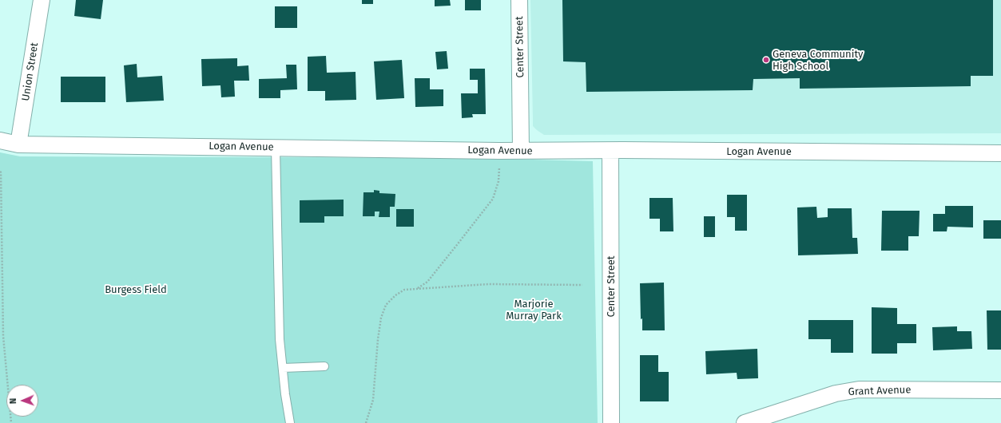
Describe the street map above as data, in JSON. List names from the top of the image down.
{
  "streets": {
    "street": [
      "Center Street",
      "Union Street",
      "Logan Avenue",
      "Grant Avenue"
    ]
  },
  "crossings": [
    ["Center Street", "Logan Avenue"],
    ["Union Street", "Logan Avenue"]
  ],
  "parks": ["Burgess Field", "Marjorie Murray Park"],
  "places": ["Geneva Community High School"],
  "north": "left"
}
